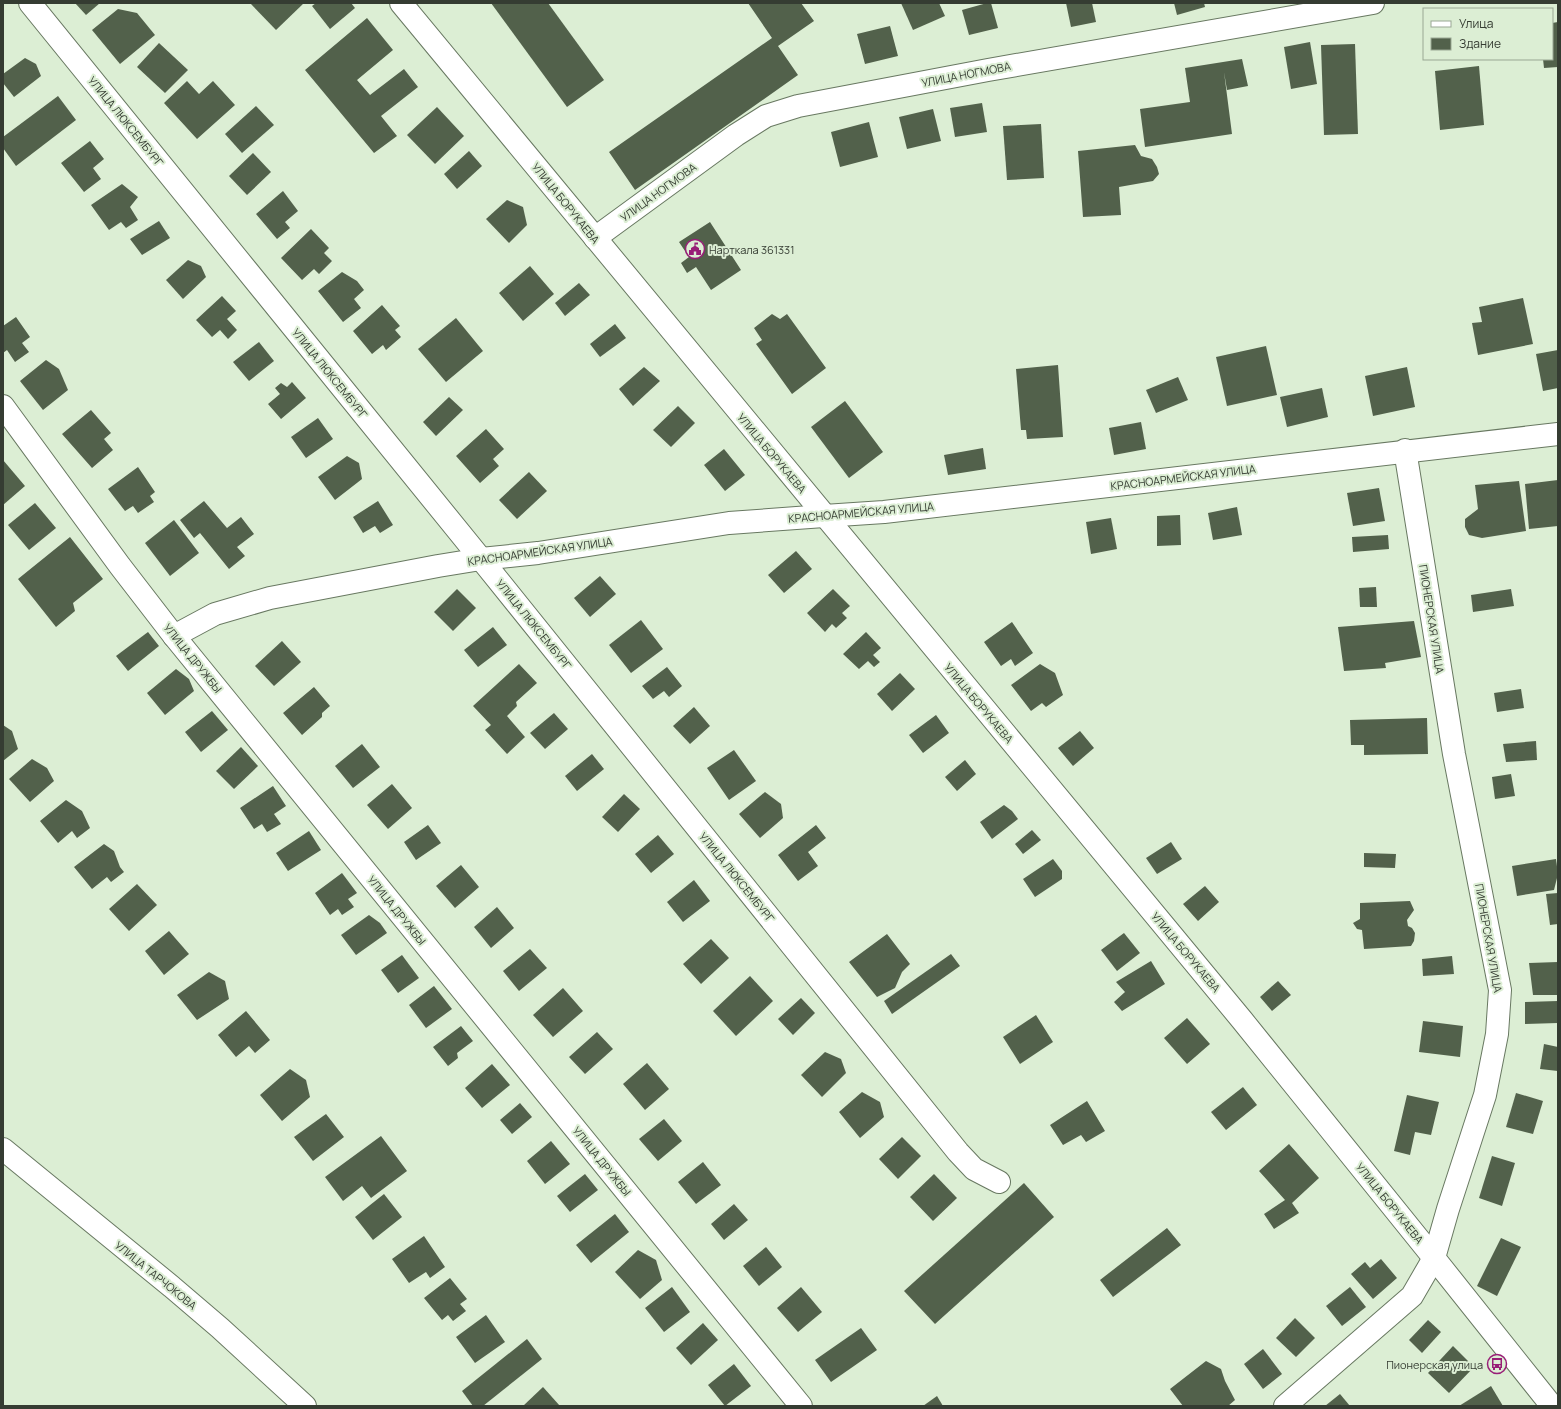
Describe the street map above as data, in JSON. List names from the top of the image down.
{
  "streets": {
    "street": [
      "УЛИЦА НОГМОВА",
      "УЛИЦА ЛЮКСЕМБУРГ",
      "УЛИЦА БОРУКАЕВА",
      "КРАСНОАРМЕЙСКАЯ УЛИЦА",
      "ПИОНЕРСКАЯ УЛИЦА",
      "УЛИЦА ДРУЖБЫ",
      "УЛИЦА ТАРЧОКОВА"
    ]
  },
  "crossings": [
    ["УЛИЦА НОГМОВА", "УЛИЦА БОРУКАЕВА"],
    ["УЛИЦА ЛЮКСЕМБУРГ", "КРАСНОАРМЕЙСКАЯ УЛИЦА"],
    ["УЛИЦА БОРУКАЕВА", "КРАСНОАРМЕЙСКАЯ УЛИЦА"],
    ["УЛИЦА БОРУКАЕВА", "ПИОНЕРСКАЯ УЛИЦА"],
    ["КРАСНОАРМЕЙСКАЯ УЛИЦА", "ПИОНЕРСКАЯ УЛИЦА"],
    ["КРАСНОАРМЕЙСКАЯ УЛИЦА", "УЛИЦА ДРУЖБЫ"]
  ],
  "places": {
    "public building": ["Нарткала 361331"],
    "bus stop": ["Пионерская улица"]
  },
  "legend": ["Улица", "Здание"]
}
